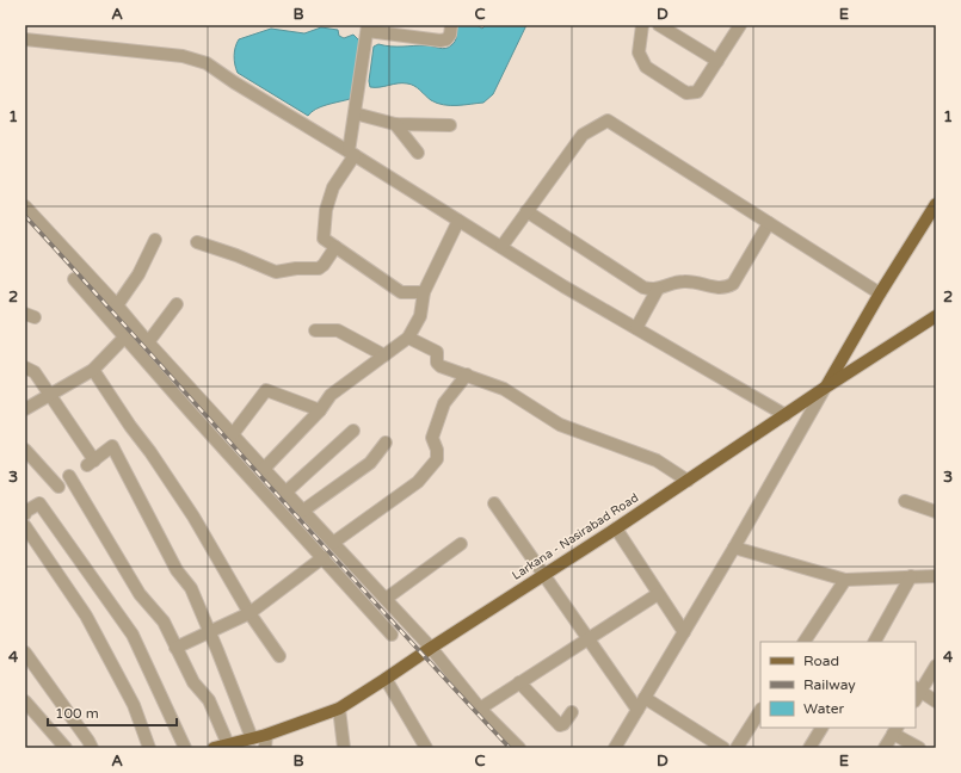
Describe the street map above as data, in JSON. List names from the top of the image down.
{
  "streets": {
    "main road": ["Larkana - Nasirabad Road"]
  },
  "legend": ["Road", "Railway", "Water"],
  "scale_bar": "100 m",
  "grid": {
    "columns": [
      "A",
      "B",
      "C",
      "D",
      "E"
    ],
    "rows": [
      "1",
      "2",
      "3",
      "4"
    ]
  }
}
